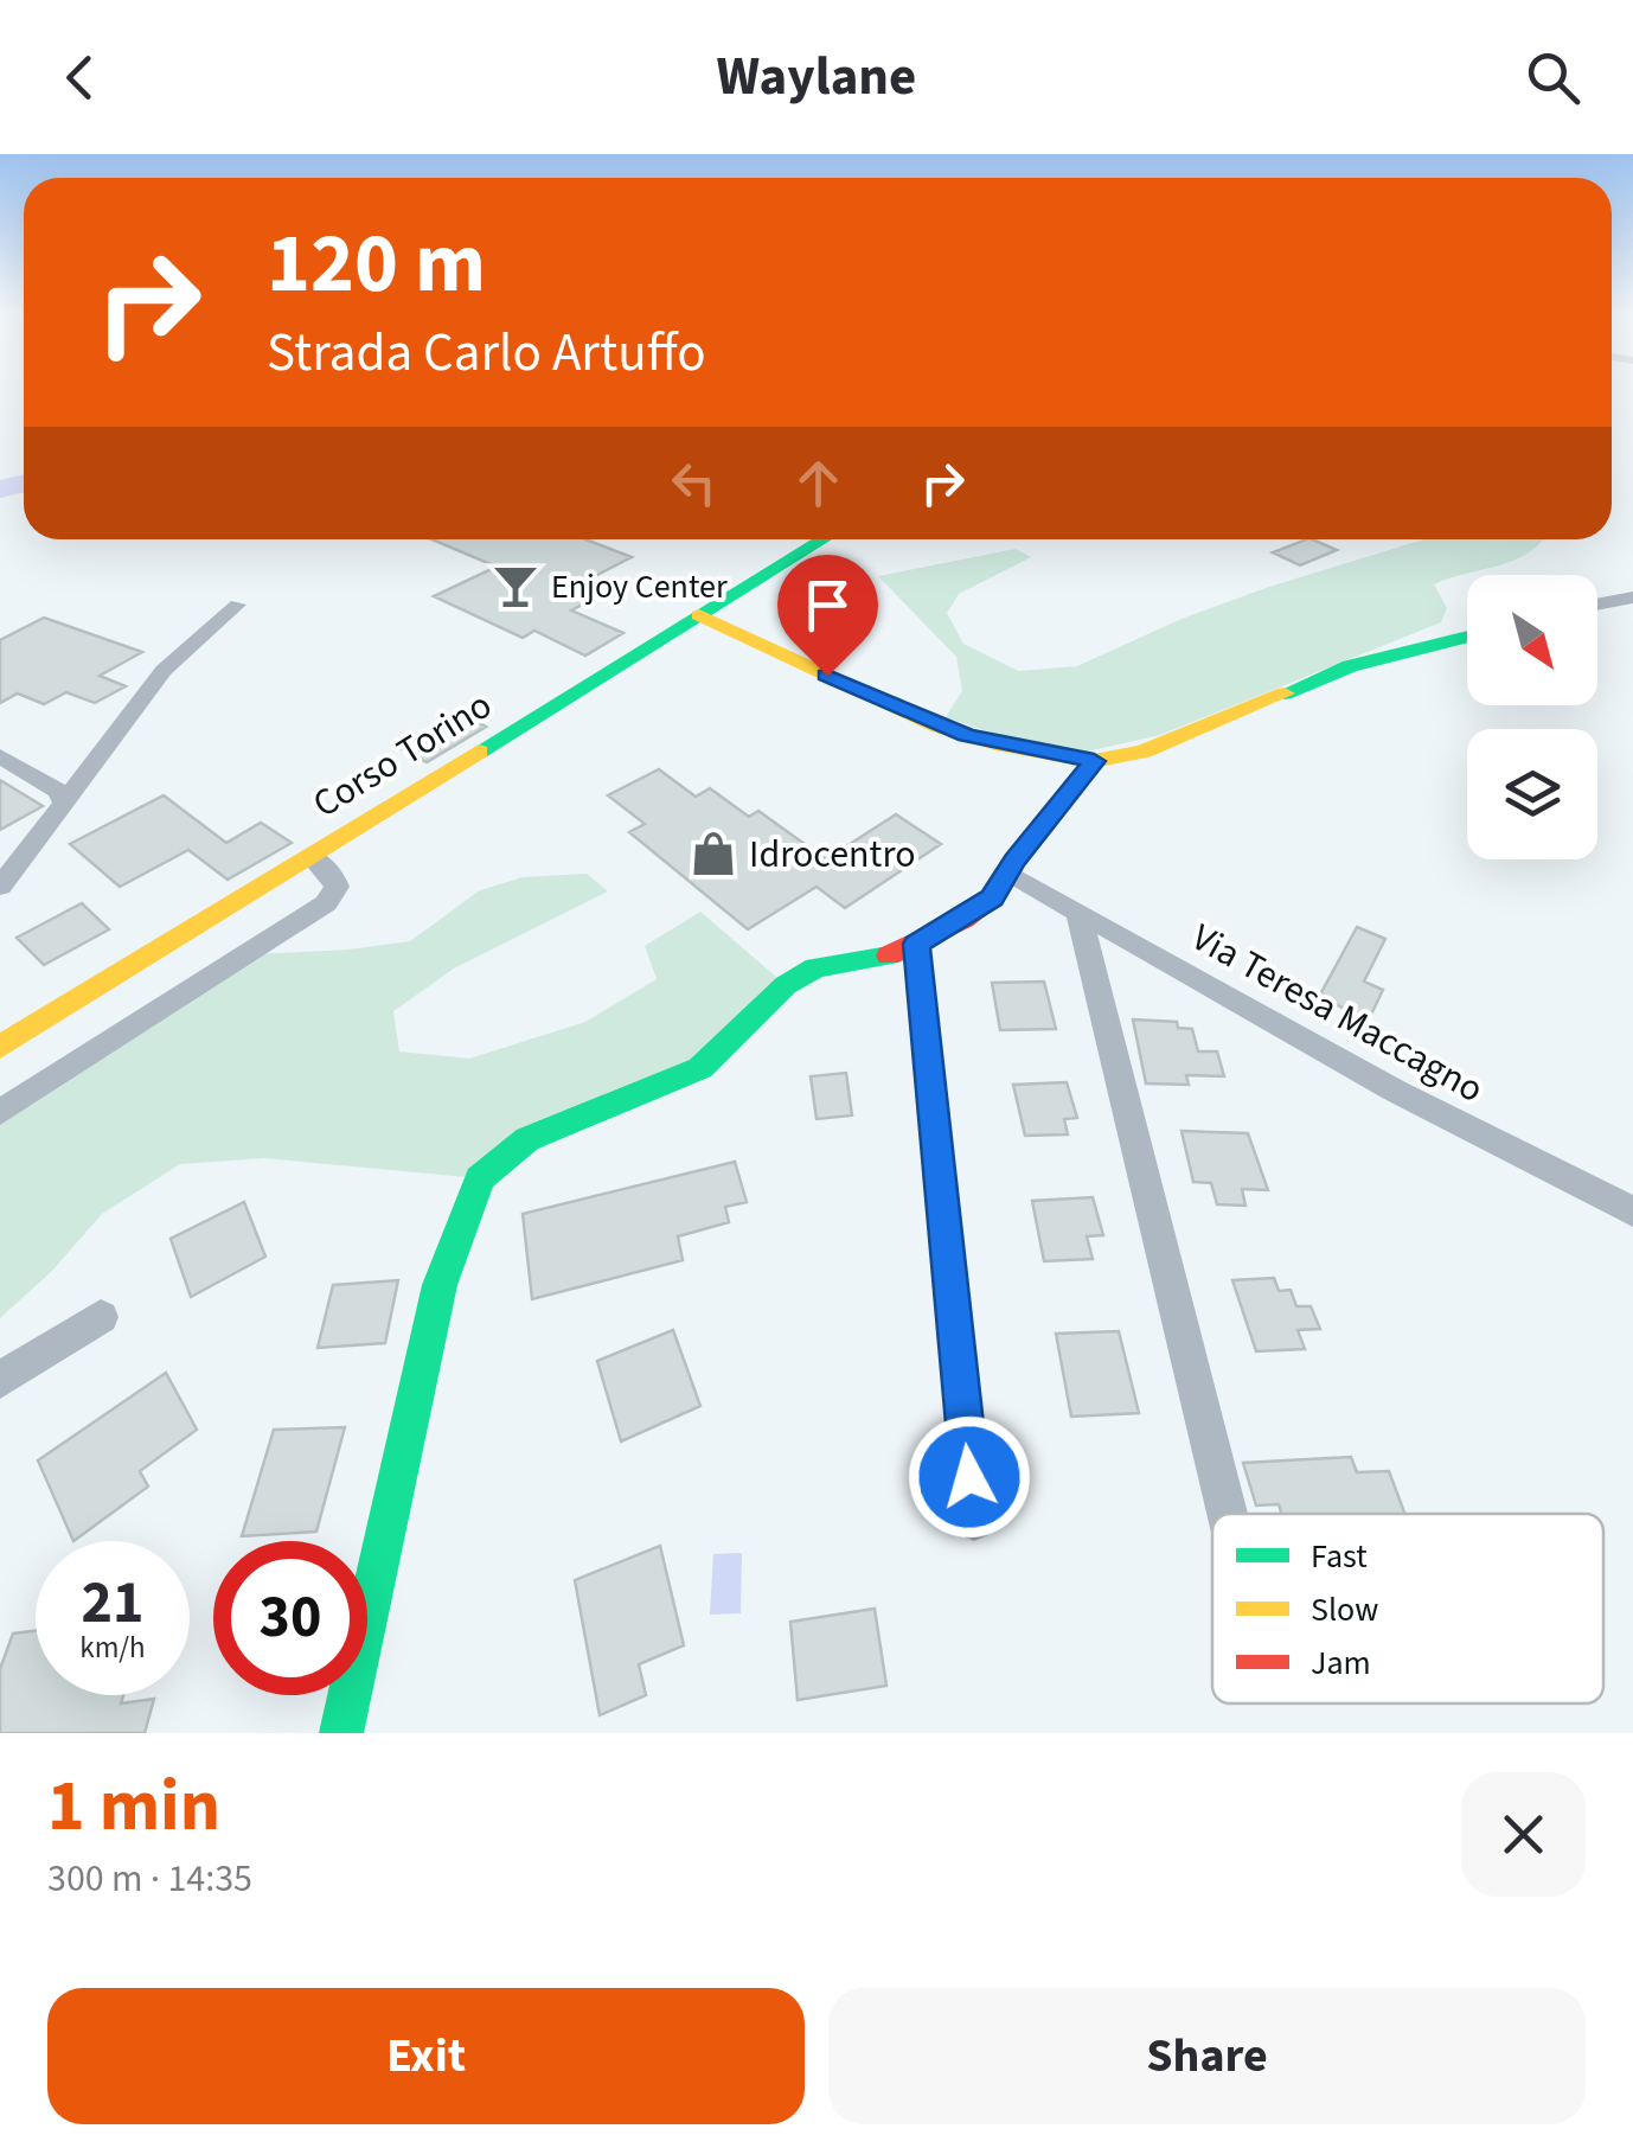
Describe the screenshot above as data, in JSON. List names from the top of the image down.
{
  "streets": {
    "street": ["Corso Torino", "Via Teresa Maccagno"]
  },
  "places": {
    "bar": ["Enjoy Center"],
    "shop": ["Idrocentro"]
  },
  "legend": ["Fast", "Slow", "Jam"],
  "north": "bottom right",
  "page": {
    "header": "Waylane",
    "turn": ["120 m", "Strada Carlo Artuffo"],
    "speed": "21 km/h",
    "limit": "30",
    "heading": ["1 min", "300 m · 14:35"],
    "buttons": ["Exit", "Share"]
  }
}
